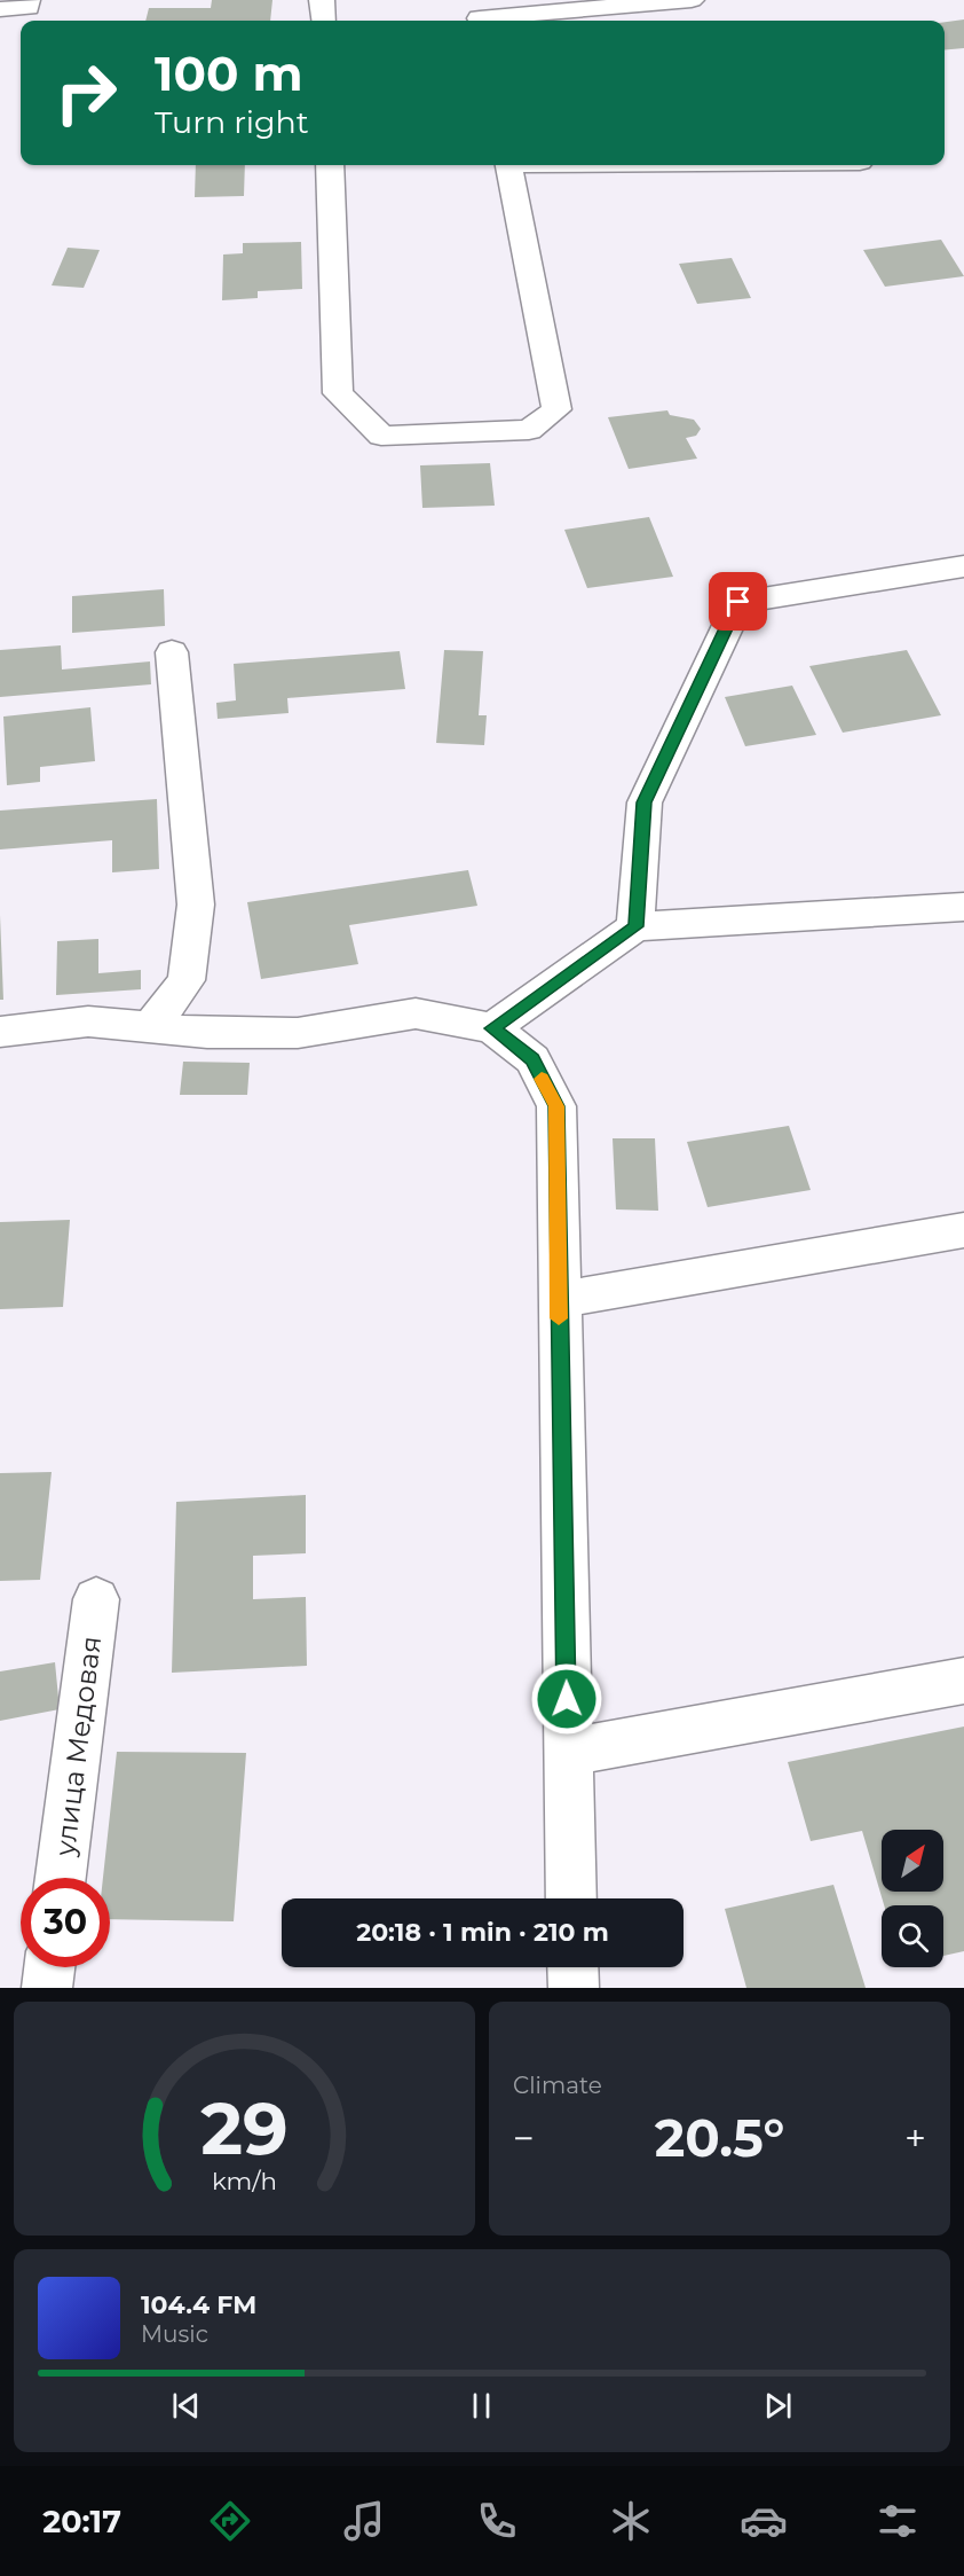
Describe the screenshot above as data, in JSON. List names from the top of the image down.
{
  "streets": {
    "street": ["улица Медовая"]
  },
  "north": "top right",
  "page": {
    "turn": ["100 m", "Turn right"],
    "limit": "30",
    "trip": "20:18 · 1 min · 210 m",
    "tile": "Climate",
    "heat": ["−", "20.5°", "+"],
    "song": ["104.4 FM", "Music"],
    "tabs": "20:17",
    "gauge": ["29", "km/h"]
  }
}
